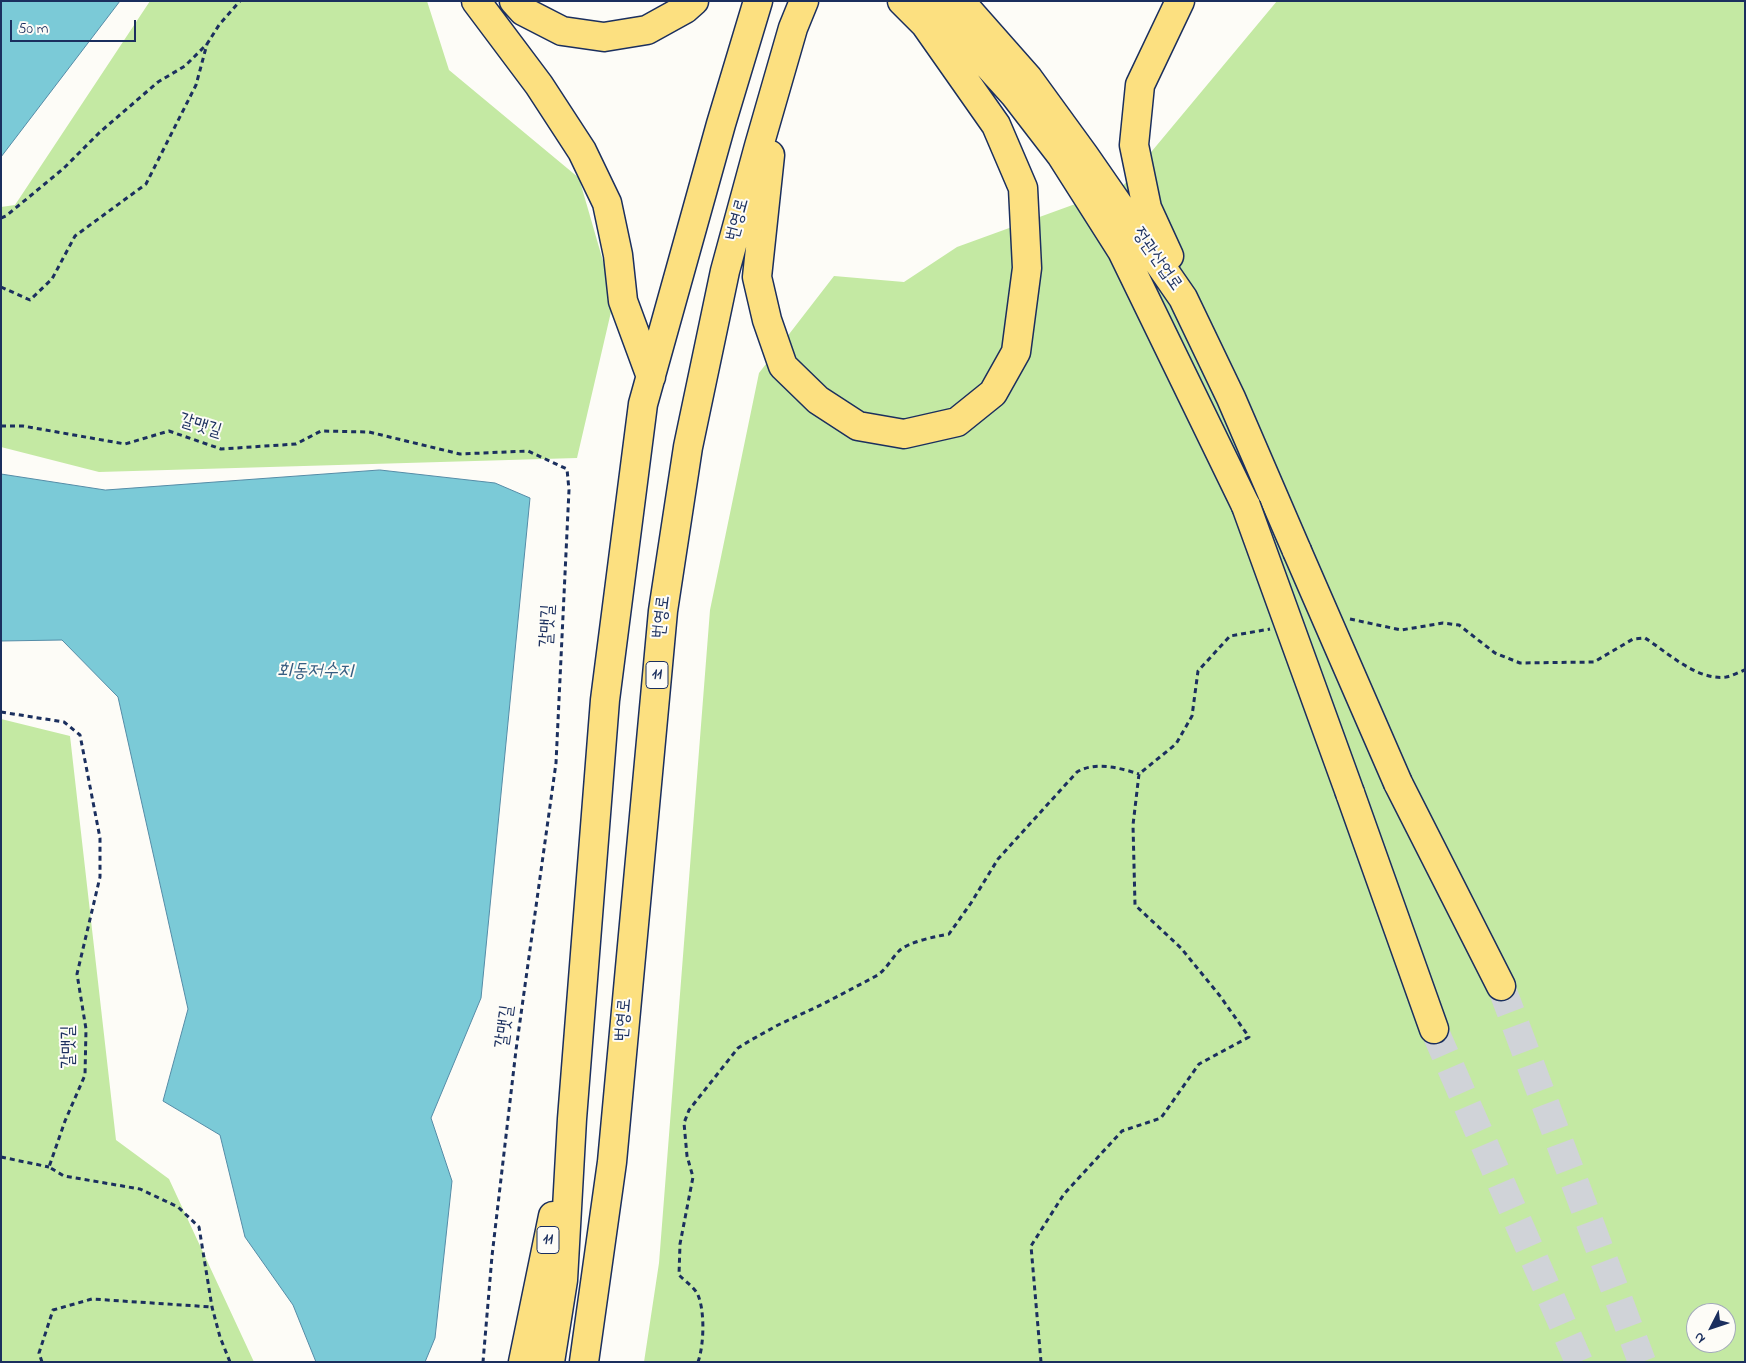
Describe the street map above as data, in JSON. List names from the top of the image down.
{
  "streets": {
    "highway": ["번영로", "정관산업로", "11"],
    "path": ["갈맷길"]
  },
  "water": ["회동저수지"],
  "scale_bar": "50 m",
  "north": "bottom left"
}
